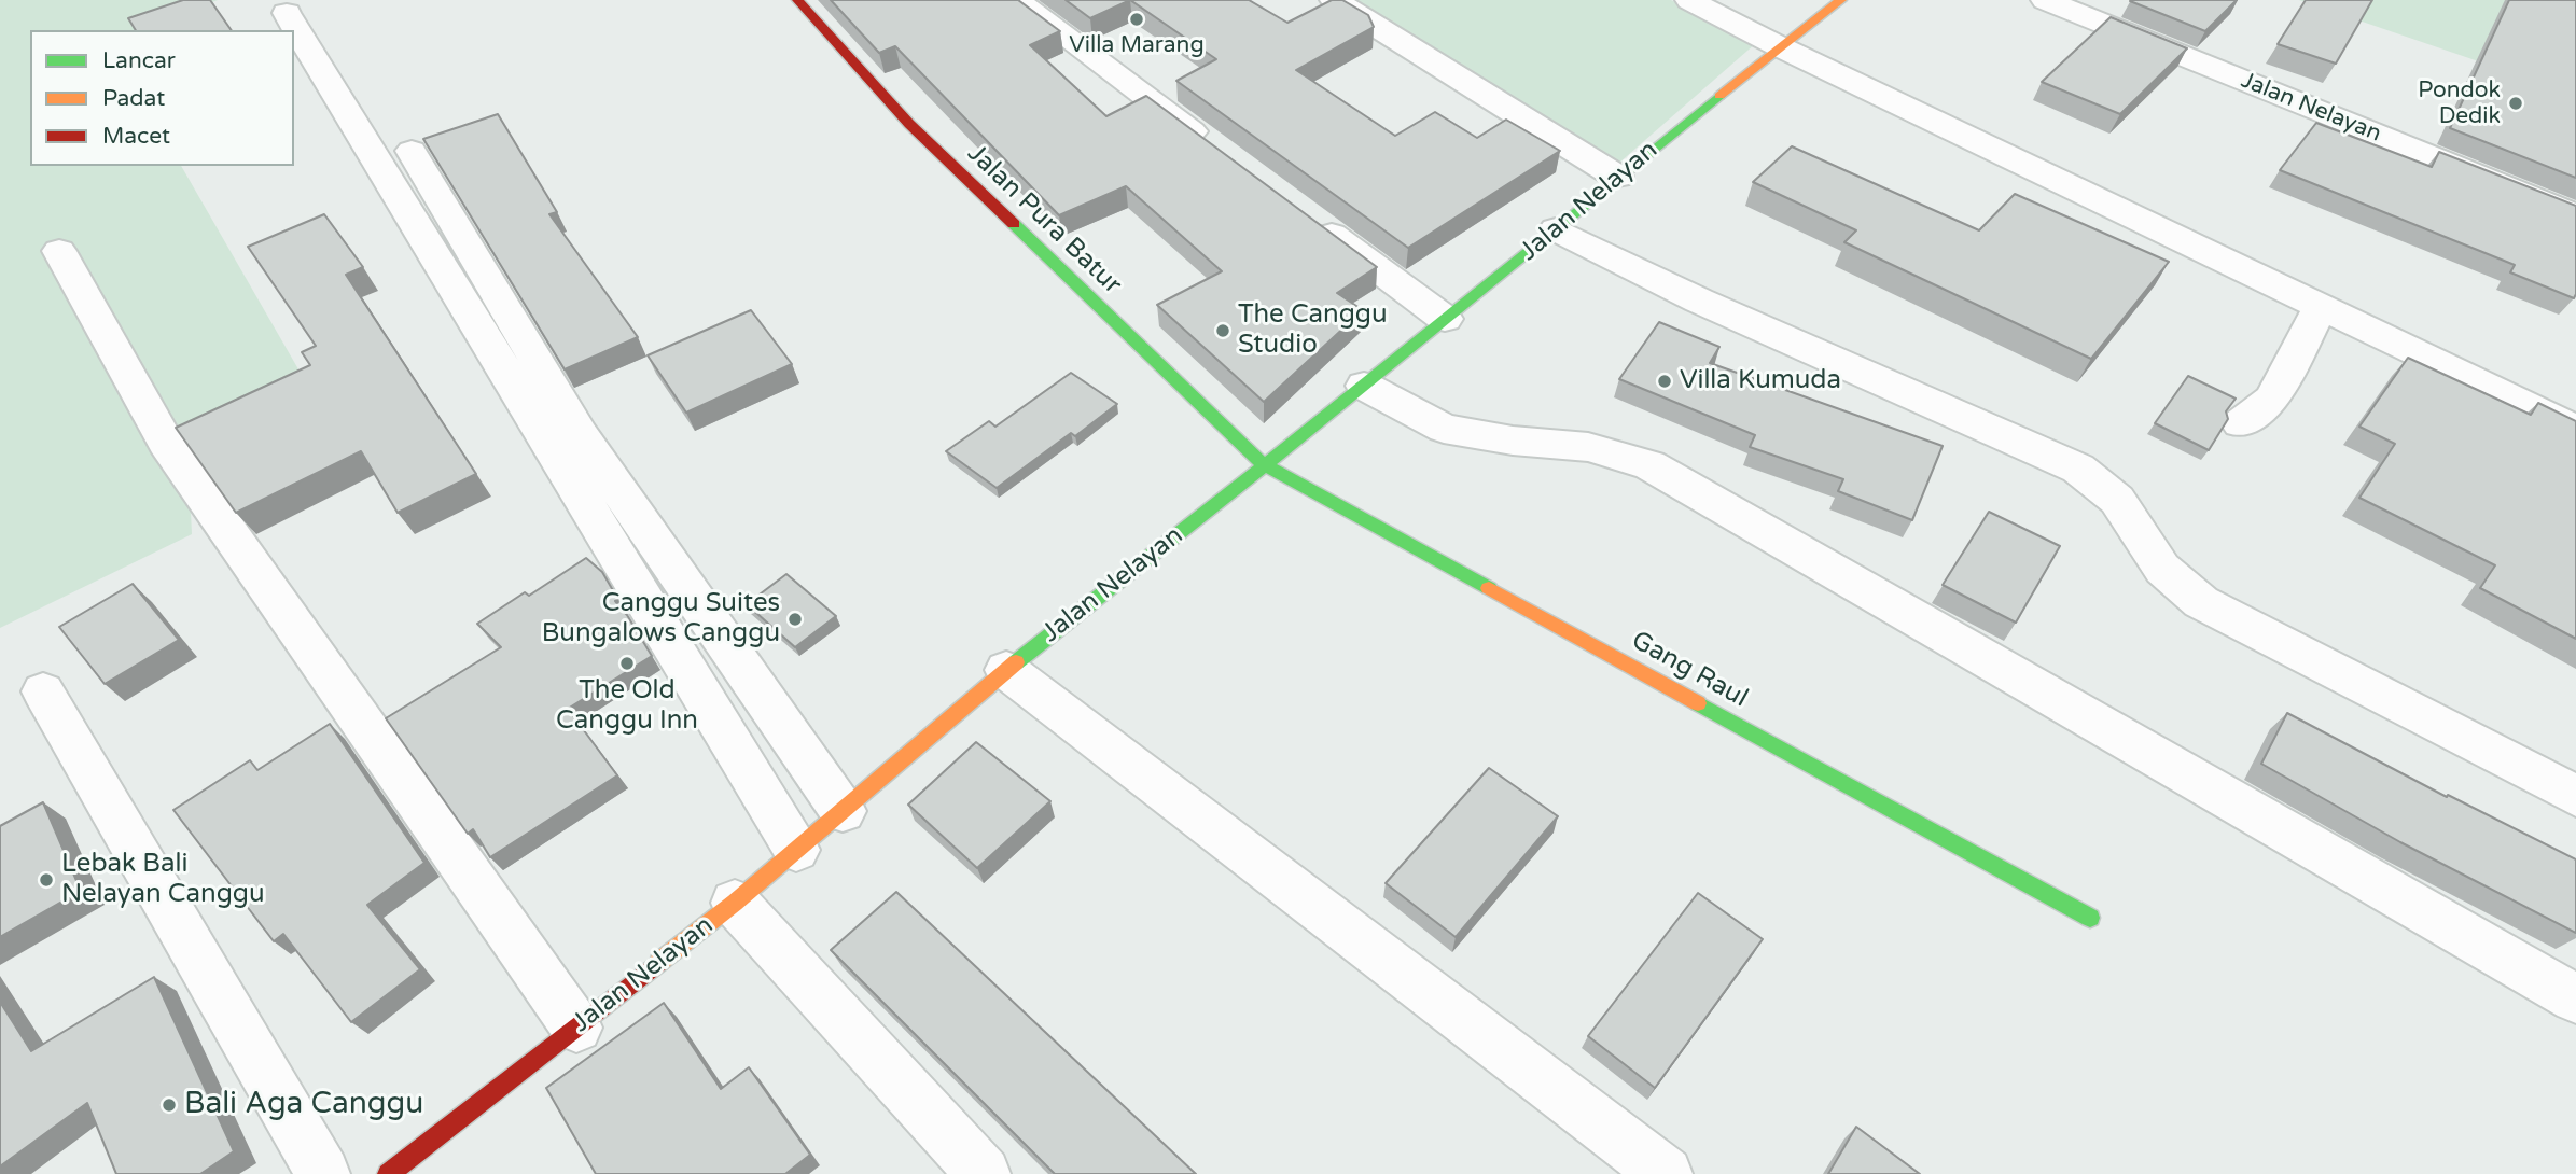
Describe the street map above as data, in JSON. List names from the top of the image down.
{
  "streets": {
    "street": ["Jalan Nelayan", "Jalan Pura Batur", "Gang Raul"]
  },
  "crossings": [
    ["Jalan Nelayan", "Jalan Pura Batur"],
    ["Jalan Nelayan", "Gang Raul"],
    ["Jalan Pura Batur", "Gang Raul"]
  ],
  "places": [
    "Villa Marang",
    "Pondok Dedik",
    "The Canggu Studio",
    "Villa Kumuda",
    "Canggu Suites Bungalows Canggu",
    "The Old Canggu Inn",
    "Lebak Bali Nelayan Canggu",
    "Bali Aga Canggu"
  ],
  "legend": ["Lancar", "Padat", "Macet"]
}
